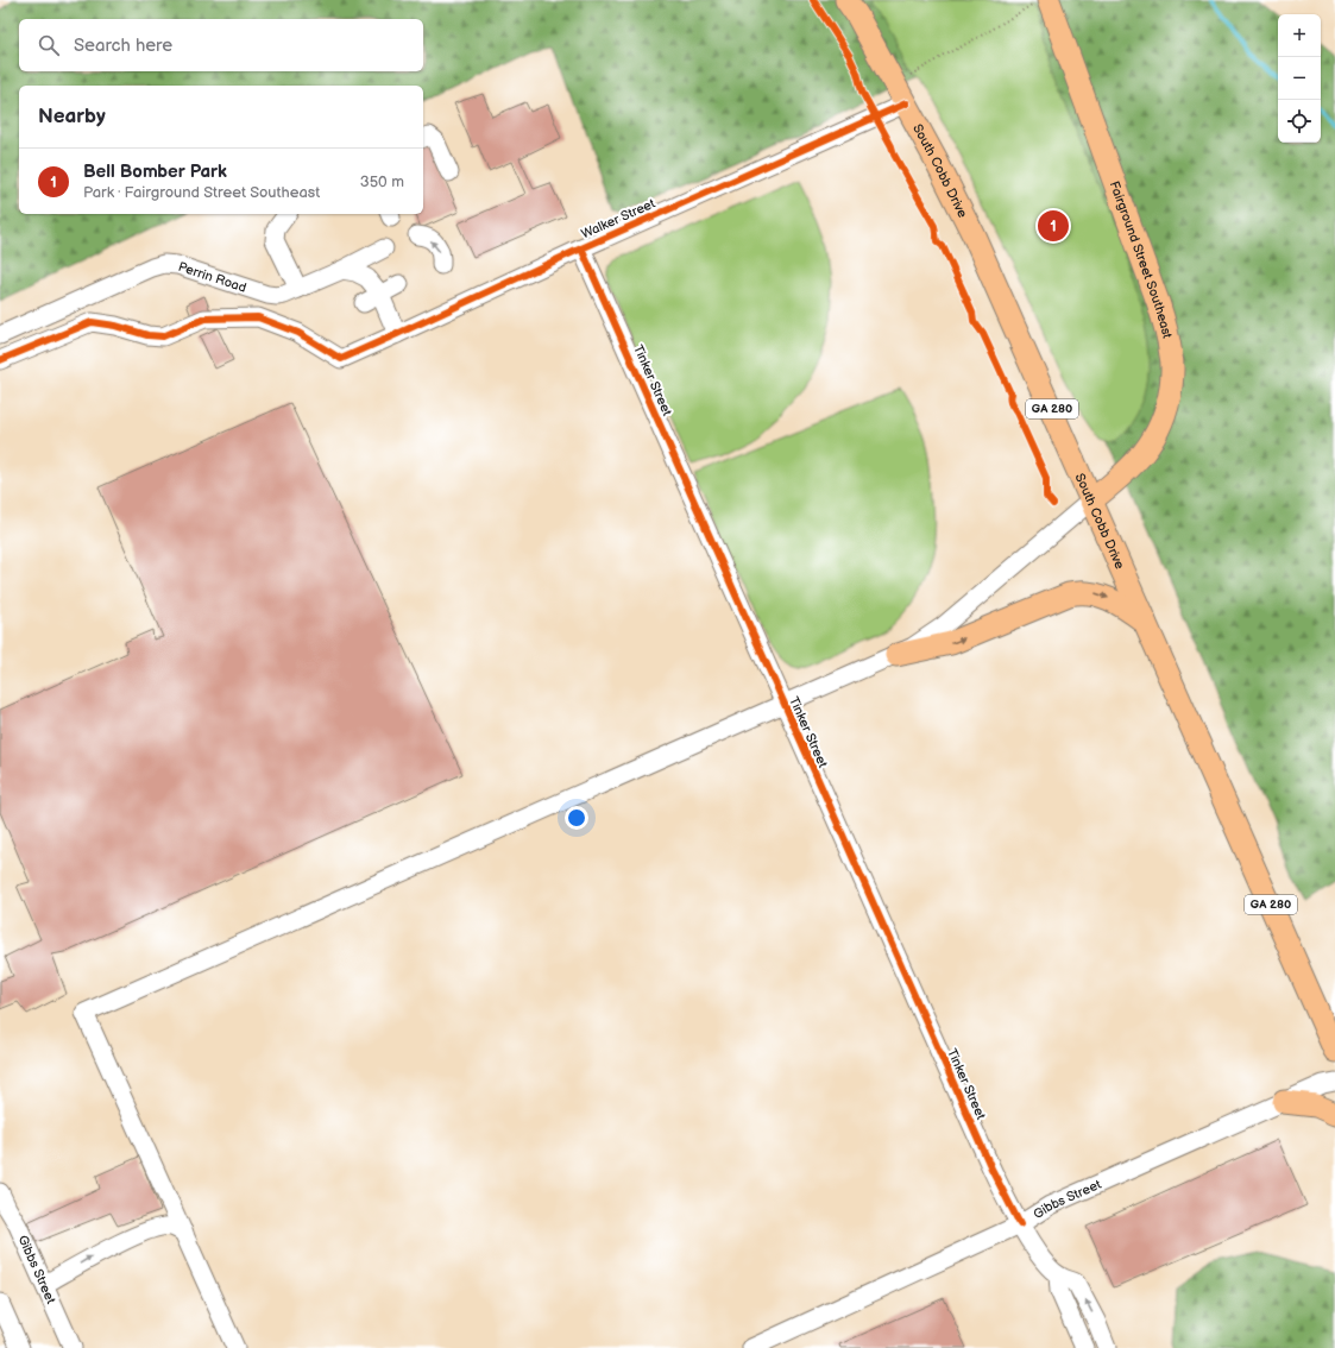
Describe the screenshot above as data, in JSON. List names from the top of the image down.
{
  "streets": {
    "main road": ["South Cobb Drive", "Fairground Street Southeast", "GA 280"],
    "street": [
      "Walker Street",
      "Perrin Road",
      "Tinker Street",
      "Gibbs Street"
    ]
  },
  "crossings": [
    ["South Cobb Drive", "Walker Street"],
    ["South Cobb Drive", "Fairground Street Southeast"],
    ["Walker Street", "Tinker Street"],
    ["Tinker Street", "Gibbs Street"]
  ],
  "page": {
    "map_buttons": ["+", "−"],
    "search": "Search here",
    "heading": "Nearby",
    "list": [
      {
        "mark": "1",
        "name": "Bell Bomber Park",
        "note": "Park · Fairground Street Southeast",
        "value": "350 m"
      }
    ],
    "pins": "1"
  }
}
